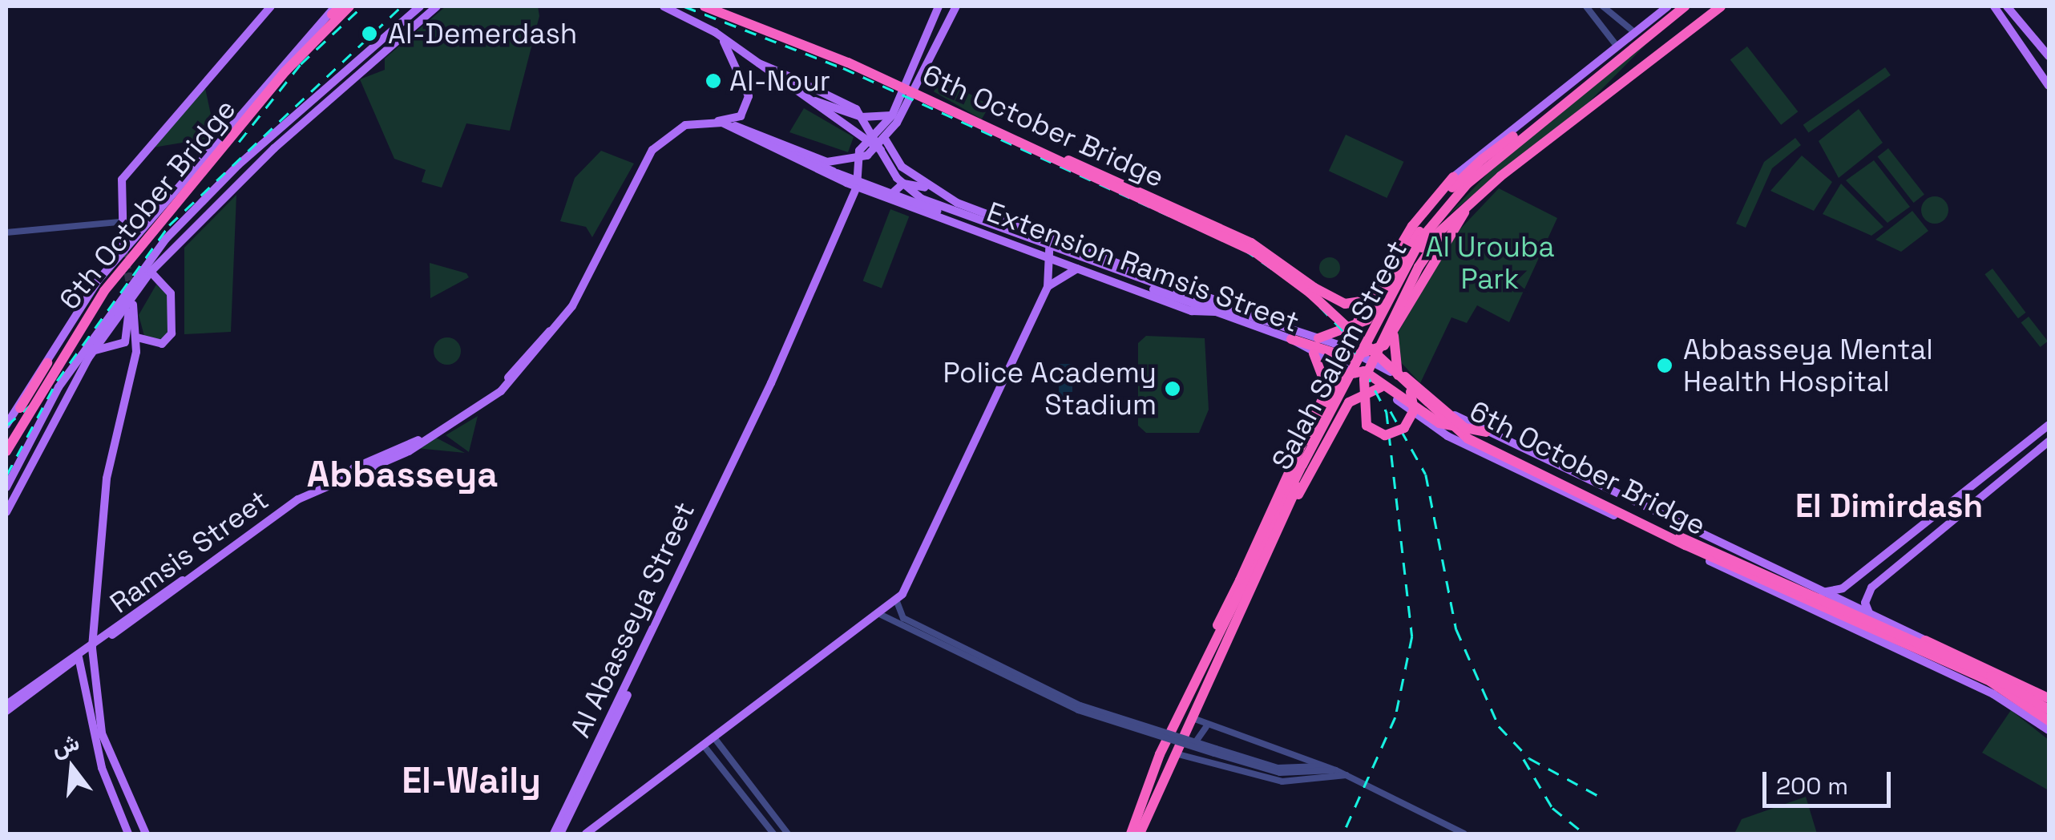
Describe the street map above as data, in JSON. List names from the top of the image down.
{
  "streets": {
    "highway": ["6th October Bridge", "Salah Salem Street"],
    "main road": ["Extension Ramsis Street", "Ramsis Street", "Al Abasseya Street"]
  },
  "crossings": [
    ["Extension Ramsis Street", "Ramsis Street"],
    ["Extension Ramsis Street", "Al Abasseya Street"],
    ["Ramsis Street", "Al Abasseya Street"]
  ],
  "districts": ["Abbasseya", "El Dimirdash", "El-Waily"],
  "parks": ["Al Urouba Park"],
  "places": [
    "Al-Demerdash",
    "Al-Nour",
    "Abbasseya Mental Health Hospital",
    "Police Academy Stadium"
  ],
  "scale_bar": "200 m",
  "north": "top"
}
